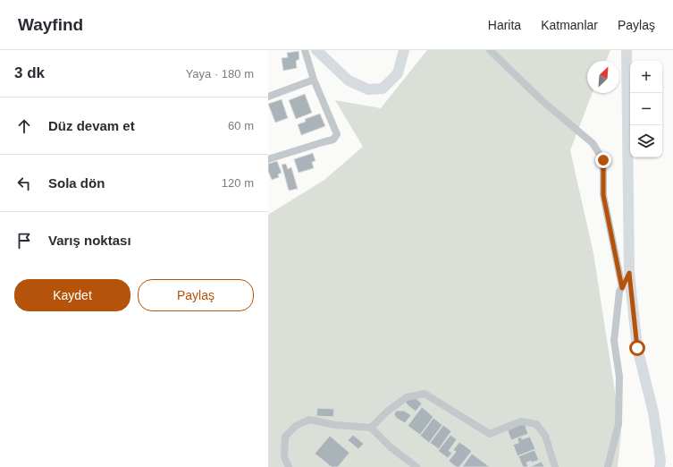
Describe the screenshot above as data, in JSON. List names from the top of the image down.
{
  "north": "top right",
  "page": {
    "header": "Wayfind",
    "nav": ["Harita", "Katmanlar", "Paylaş"],
    "heading": ["3 dk", "Yaya · 180 m"],
    "map_buttons": ["+", "−"],
    "list": [
      ["Düz devam et", "60 m"],
      ["Sola dön", "120 m"],
      "Varış noktası"
    ],
    "buttons": ["Kaydet", "Paylaş"]
  }
}
